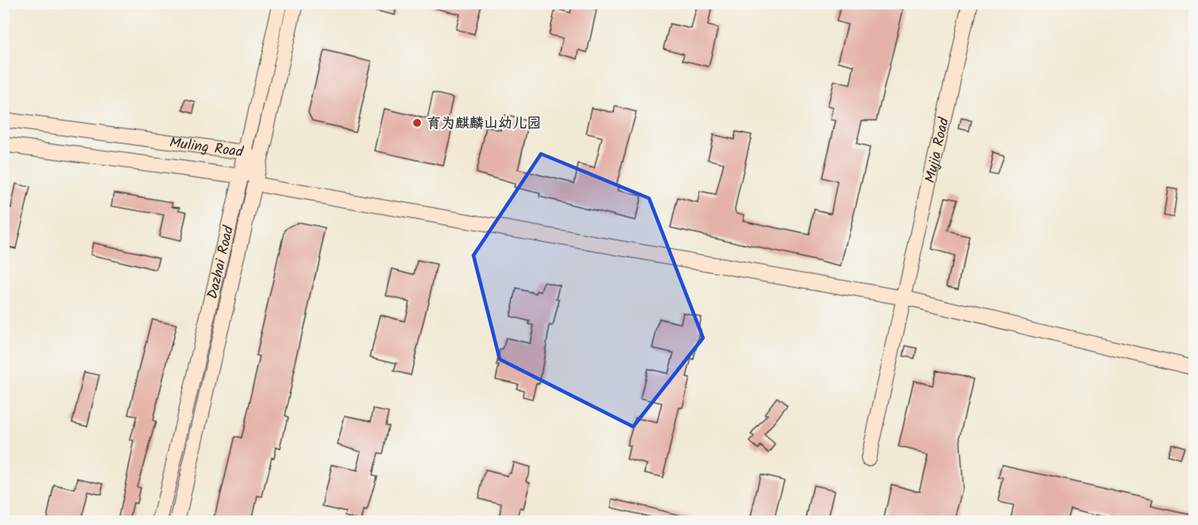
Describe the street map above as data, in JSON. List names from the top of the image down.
{
  "streets": {
    "street": ["Muling Road", "Mujia Road", "Dazhai Road"]
  },
  "crossings": [
    ["Muling Road", "Dazhai Road"]
  ],
  "places": ["育为麒麟山幼儿园"]
}
